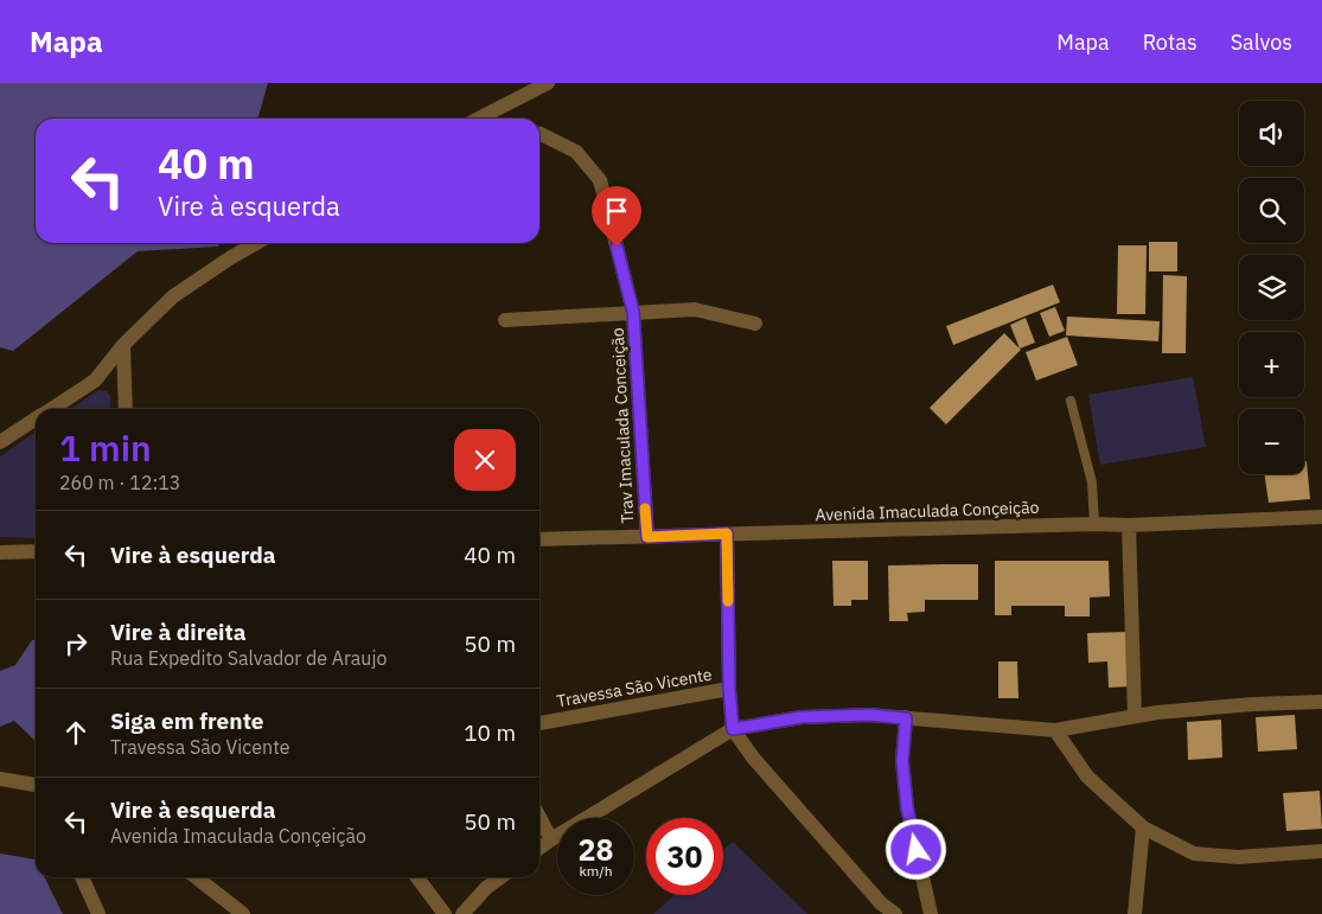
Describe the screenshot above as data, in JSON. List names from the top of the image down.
{
  "streets": {
    "street": ["Trav Imaculada Conceição", "Avenida Imaculada Conçeição", "Travessa São Vicente"]
  },
  "crossings": [
    ["Trav Imaculada Conceição", "Avenida Imaculada Conçeição"],
    ["Avenida Imaculada Conçeição", "Travessa São Vicente"]
  ],
  "page": {
    "header": "Mapa",
    "nav": ["Mapa", "Rotas", "Salvos"],
    "map_buttons": ["+", "−"],
    "turn": ["40 m", "Vire à esquerda"],
    "heading": ["1 min", "260 m · 12:13"],
    "list": [
      {
        "name": "Vire à esquerda",
        "value": "40 m"
      },
      {
        "name": "Vire à direita",
        "note": "Rua Expedito Salvador de Araujo",
        "value": "50 m"
      },
      {
        "name": "Siga em frente",
        "note": "Travessa São Vicente",
        "value": "10 m"
      },
      {
        "name": "Vire à esquerda",
        "note": "Avenida Imaculada Conçeição",
        "value": "50 m"
      }
    ],
    "speed": "28 km/h",
    "limit": "30"
  }
}
